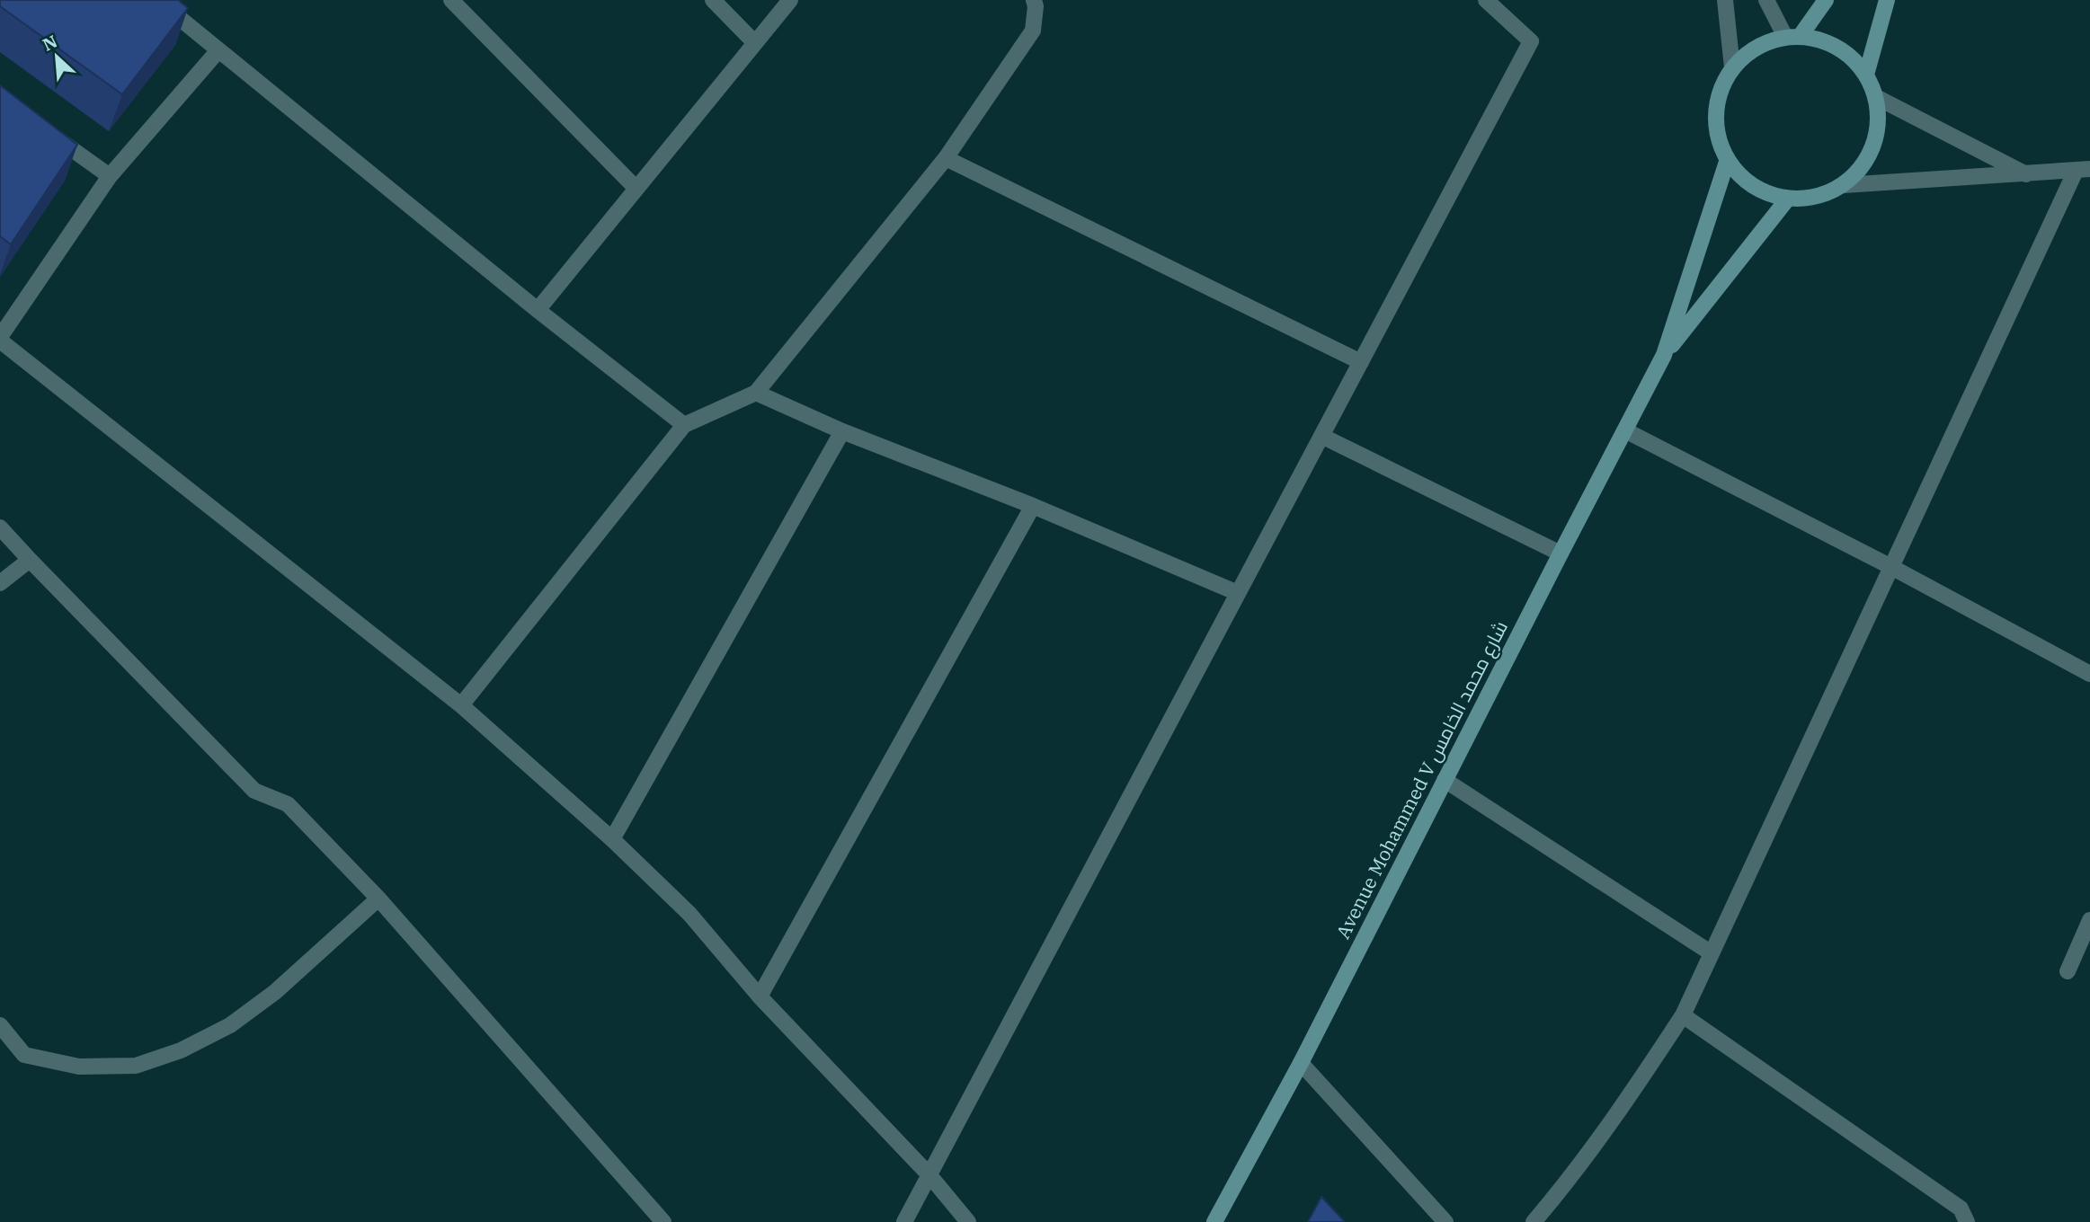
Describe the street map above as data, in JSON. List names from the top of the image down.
{
  "streets": {
    "main road": ["Avenue Mohammed V شارع محمد الخامس"]
  },
  "north": "top left"
}
